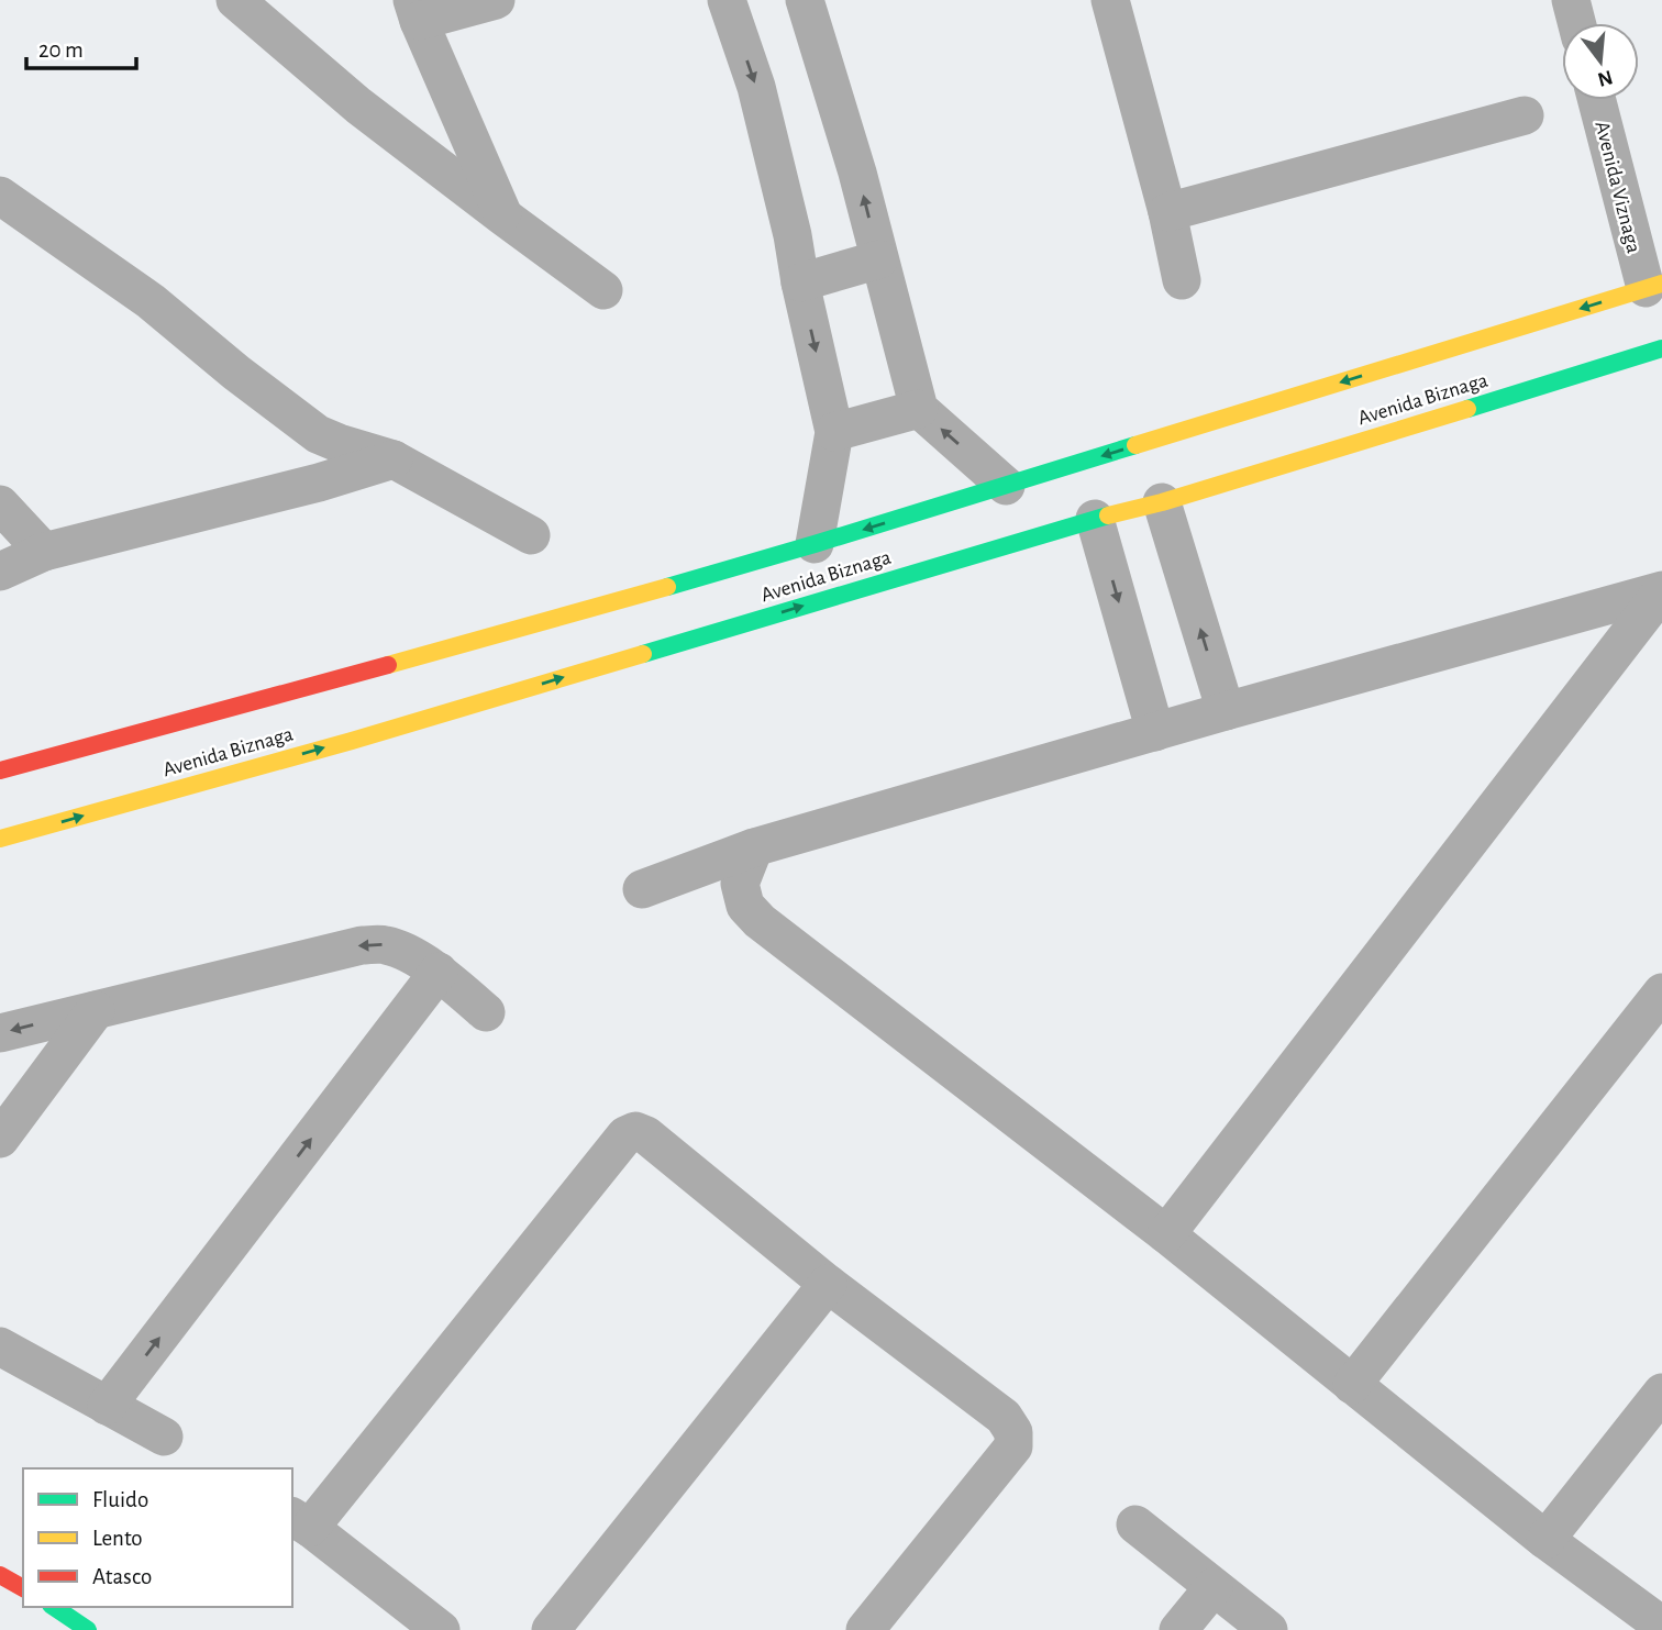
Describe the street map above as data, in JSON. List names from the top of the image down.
{
  "streets": {
    "street": ["Avenida Viznaga", "Avenida Biznaga"]
  },
  "crossings": [
    ["Avenida Viznaga", "Avenida Biznaga"]
  ],
  "legend": ["Fluido", "Lento", "Atasco"],
  "scale_bar": "20 m",
  "north": "bottom"
}
